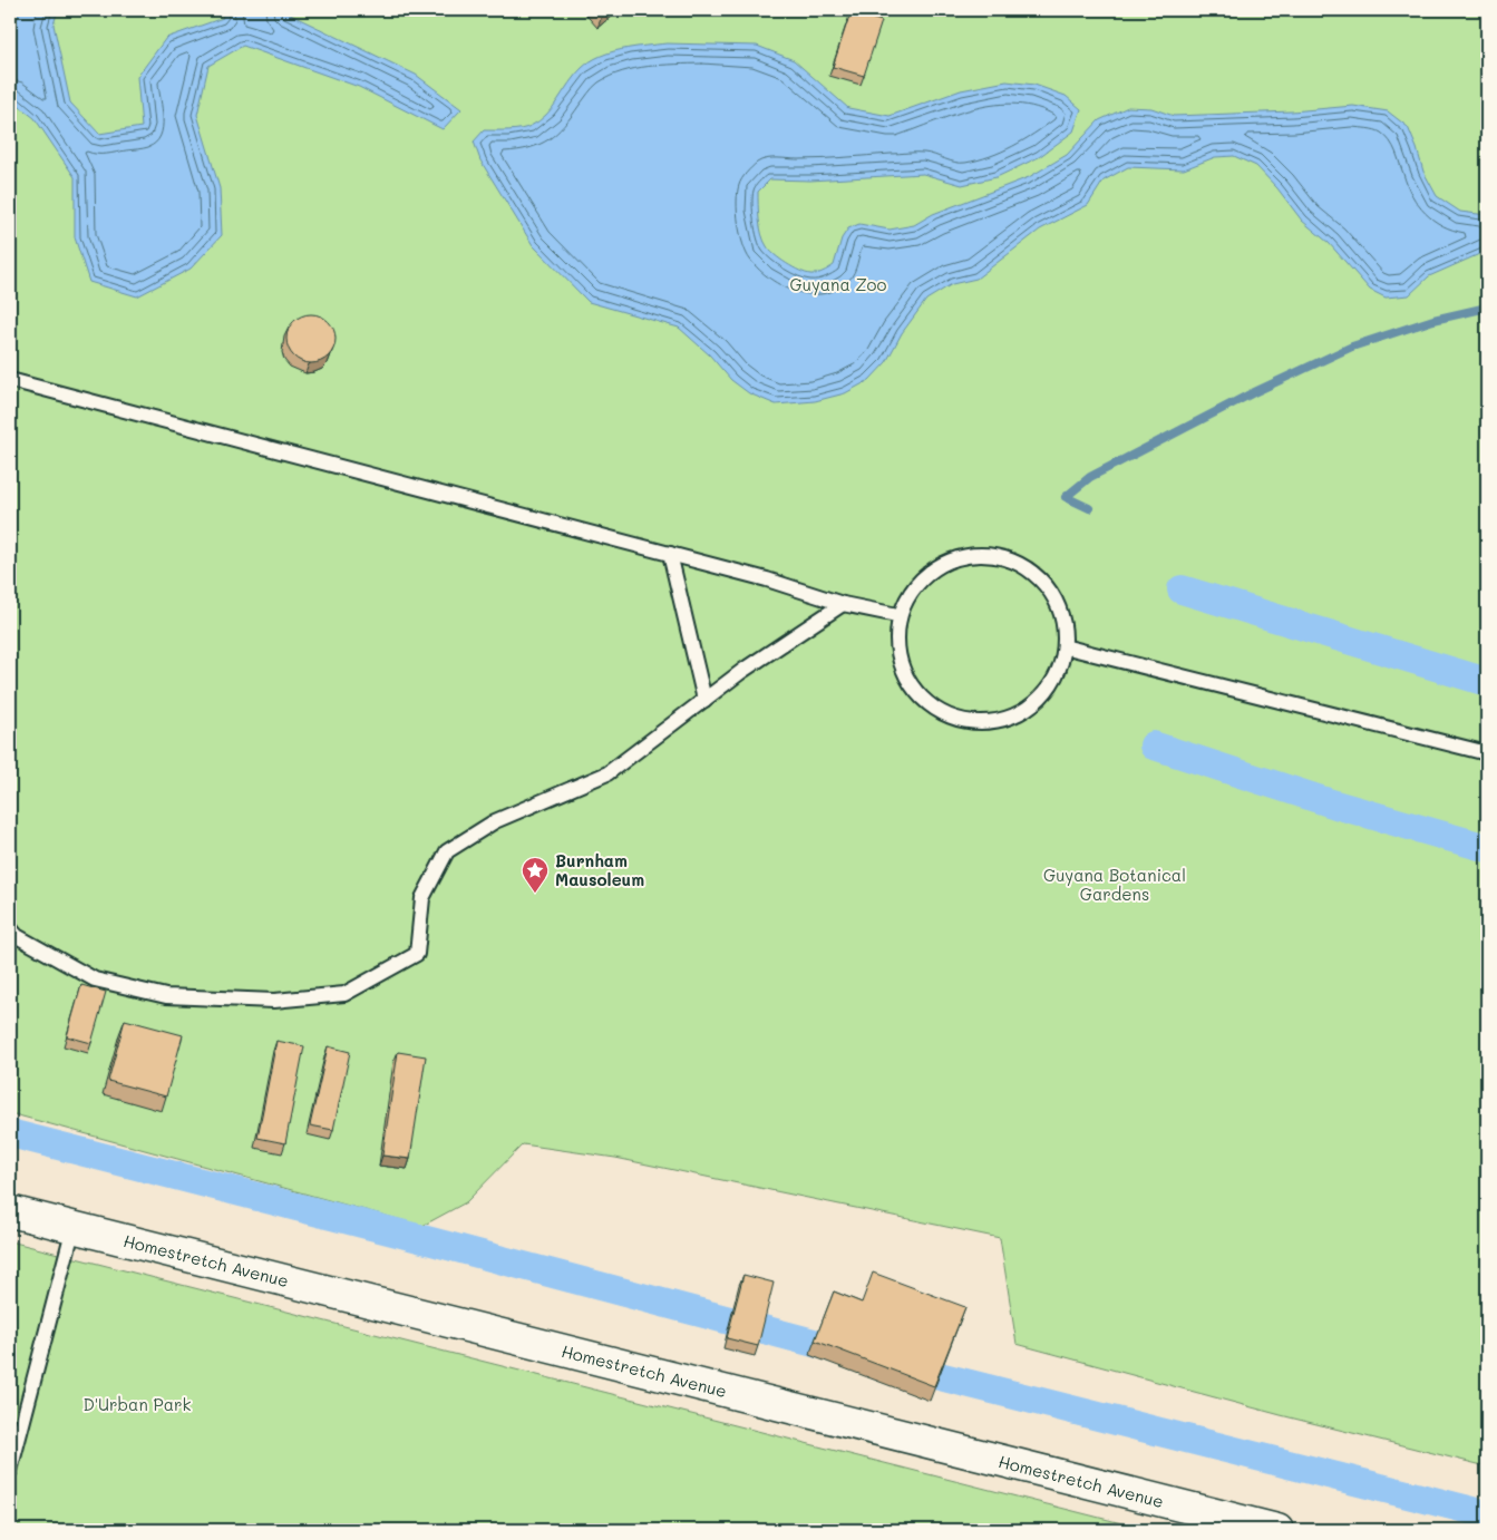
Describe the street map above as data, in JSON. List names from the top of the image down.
{
  "streets": {
    "main road": ["Homestretch Avenue"]
  },
  "parks": ["Guyana Zoo", "Guyana Botanical Gardens", "D'Urban Park"],
  "places": {
    "place": ["Burnham Mausoleum"]
  }
}
